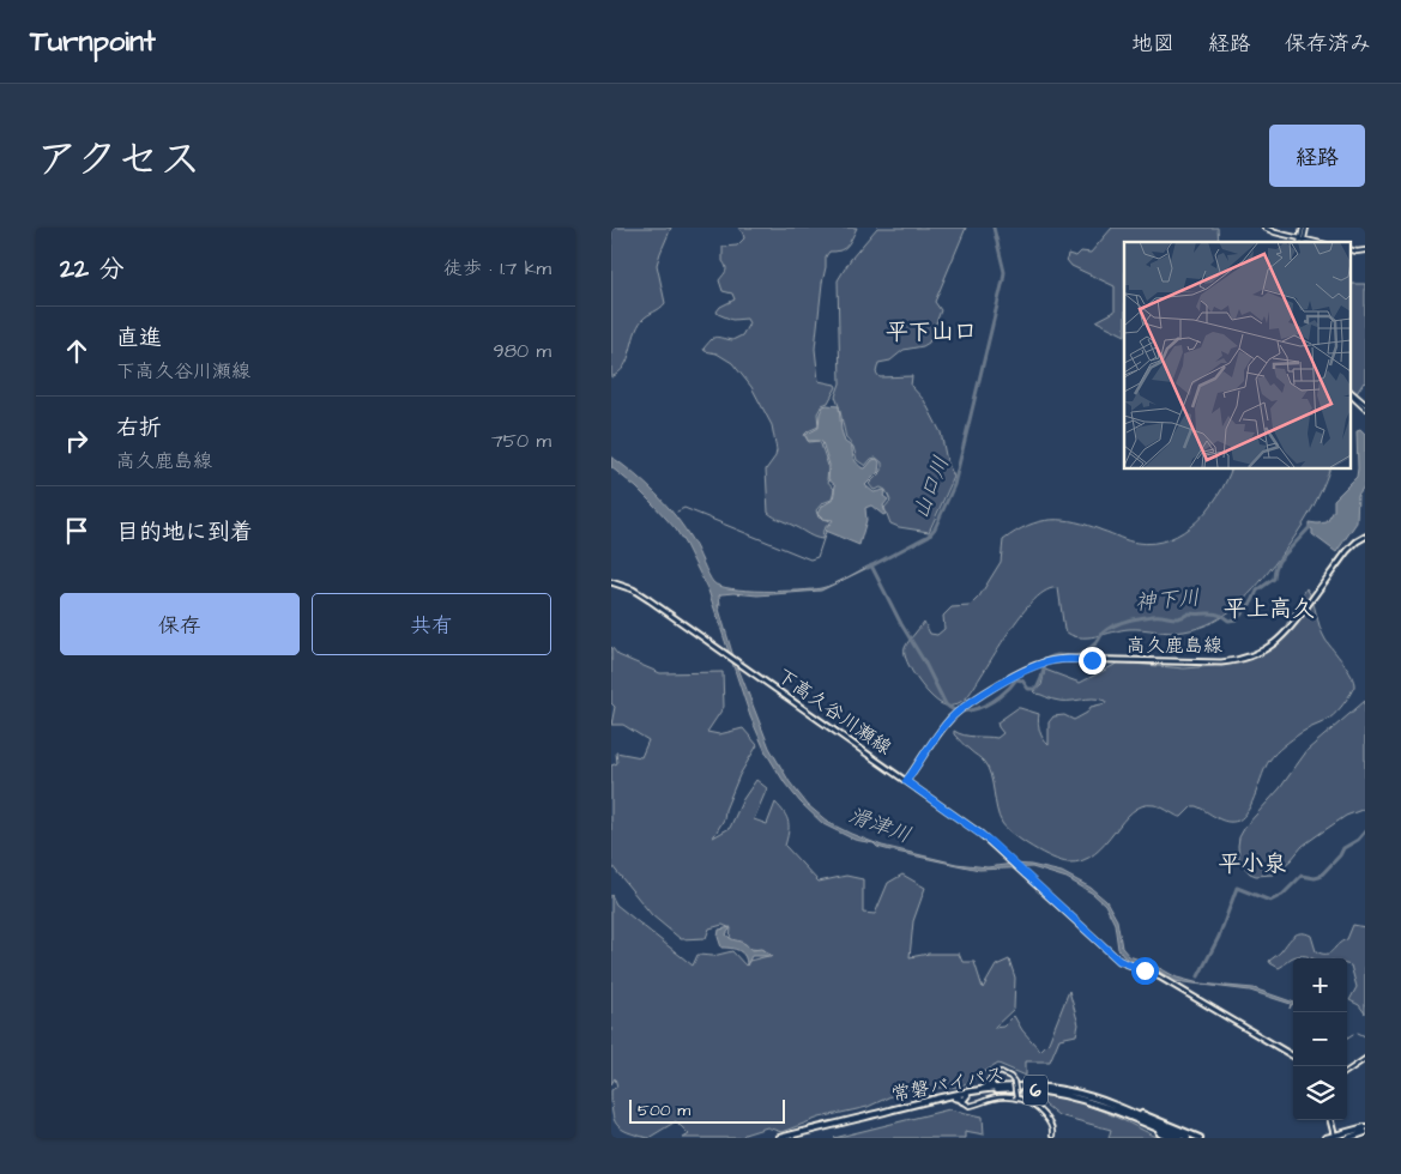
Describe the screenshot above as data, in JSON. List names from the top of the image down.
{
  "streets": {
    "highway": ["常磐バイパス", "6"],
    "main road": ["高久鹿島線", "下高久谷川瀬線"]
  },
  "crossings": [
    ["高久鹿島線", "下高久谷川瀬線"]
  ],
  "districts": ["平下山口", "平上高久", "平小泉"],
  "water": ["山口川", "神下川", "滑津川"],
  "scale_bar": "500 m",
  "page": {
    "header": "Turnpoint",
    "nav": ["地図", "経路", "保存済み"],
    "title": "アクセス",
    "buttons": [
      "経路",
      ["保存", "共有"]
    ],
    "heading": ["22 分", "徒歩 · 1.7 km"],
    "list": [
      ["直進", "下高久谷川瀬線", "980 m"],
      ["右折", "高久鹿島線", "750 m"],
      "目的地に到着"
    ],
    "map_buttons": ["+", "−"],
    "scale": "500 m"
  }
}
